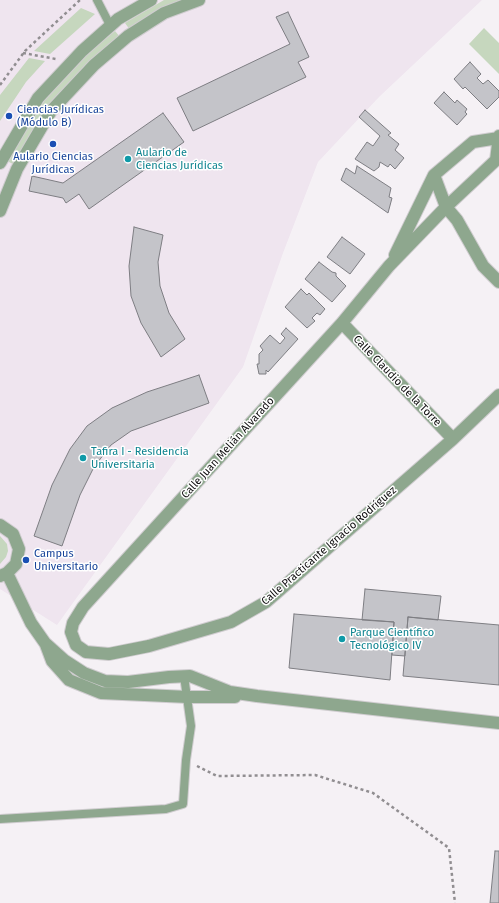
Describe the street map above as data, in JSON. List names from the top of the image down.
{
  "streets": {
    "street": ["Calle Claudio de la Torre", "Calle Juan Melián Alvarado", "Calle Practicante Ignacio Rodríguez"]
  },
  "crossings": [
    ["Calle Claudio de la Torre", "Calle Juan Melián Alvarado"],
    ["Calle Claudio de la Torre", "Calle Practicante Ignacio Rodríguez"],
    ["Calle Juan Melián Alvarado", "Calle Practicante Ignacio Rodríguez"]
  ],
  "places": [
    "Ciencias Jurídicas (Módulo B)",
    "Aulario Ciencias Jurídicas",
    "Aulario de Ciencias Jurídicas",
    "Tafira I - Residencia Universitaria",
    "Campus Universitario",
    "Parque Científico Tecnológico IV"
  ]
}
